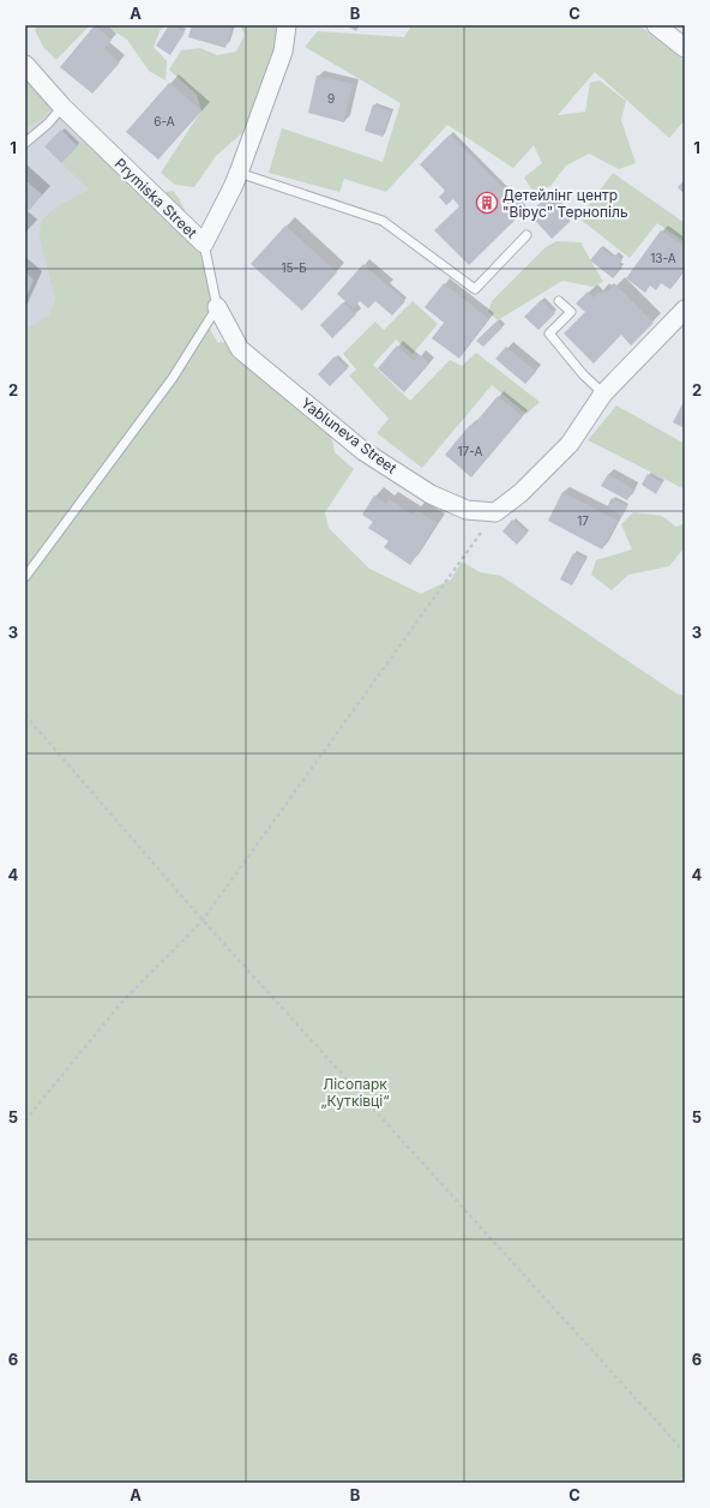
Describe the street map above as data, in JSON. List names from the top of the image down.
{
  "streets": {
    "street": ["Prymiska Street", "Yabluneva Street"]
  },
  "parks": ["Лісопарк „Кутківці“"],
  "places": {
    "building": ["Детейлінг центр \"Вірус\" Тернопіль"]
  },
  "house_numbers": [
    "9",
    "6-А",
    "13-А",
    "15-Б",
    "17-А",
    "17"
  ],
  "grid": {
    "columns": ["A", "B", "C"],
    "rows": [
      "1",
      "2",
      "3",
      "4",
      "5",
      "6"
    ]
  }
}
